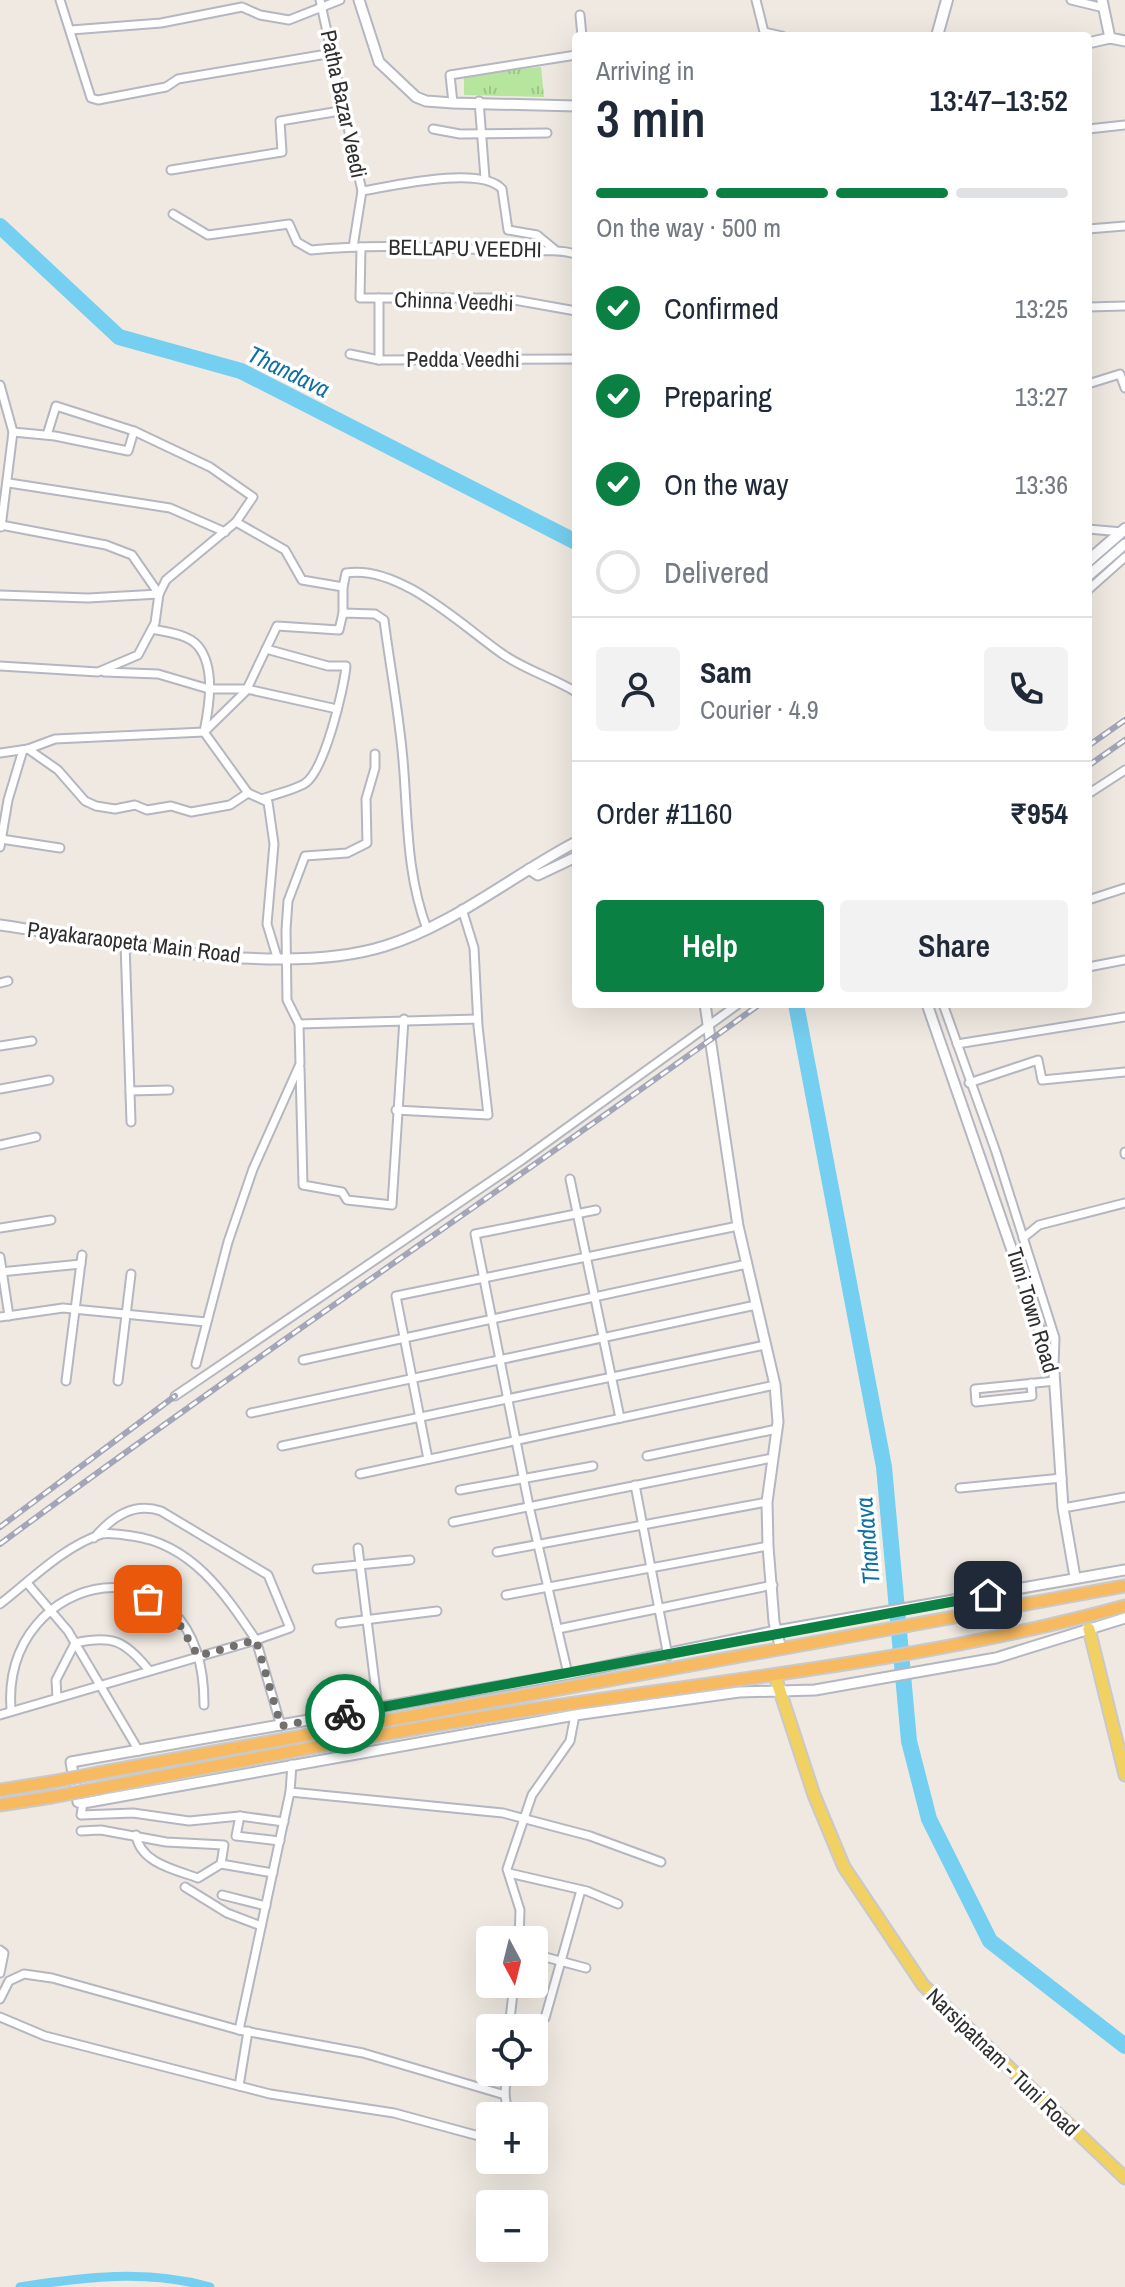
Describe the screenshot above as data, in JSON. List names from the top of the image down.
{
  "streets": {
    "main road": ["Narsipatnam - Tuni Road"],
    "street": [
      "Patha Bazar Veedi",
      "BELLAPU VEEDHI",
      "Chinna Veedhi",
      "Pedda Veedhi",
      "Payakaraopeta Main Road",
      "Tuni Town Road"
    ]
  },
  "crossings": [
    ["Patha Bazar Veedi", "BELLAPU VEEDHI"],
    ["Patha Bazar Veedi", "Chinna Veedhi"]
  ],
  "water": ["Thandava"],
  "north": "bottom",
  "page": {
    "heading": ["3 min", "Arriving in", "13:47–13:52"],
    "panel": [
      "Sam",
      "Courier · 4.9",
      "Order #1160",
      "₹954"
    ],
    "bar": "On the way · 500 m",
    "list": [
      ["Confirmed", "13:25"],
      ["Preparing", "13:27"],
      ["On the way", "13:36"],
      "Delivered"
    ],
    "buttons": ["Help", "Share"],
    "map_buttons": ["+", "−"]
  }
}
